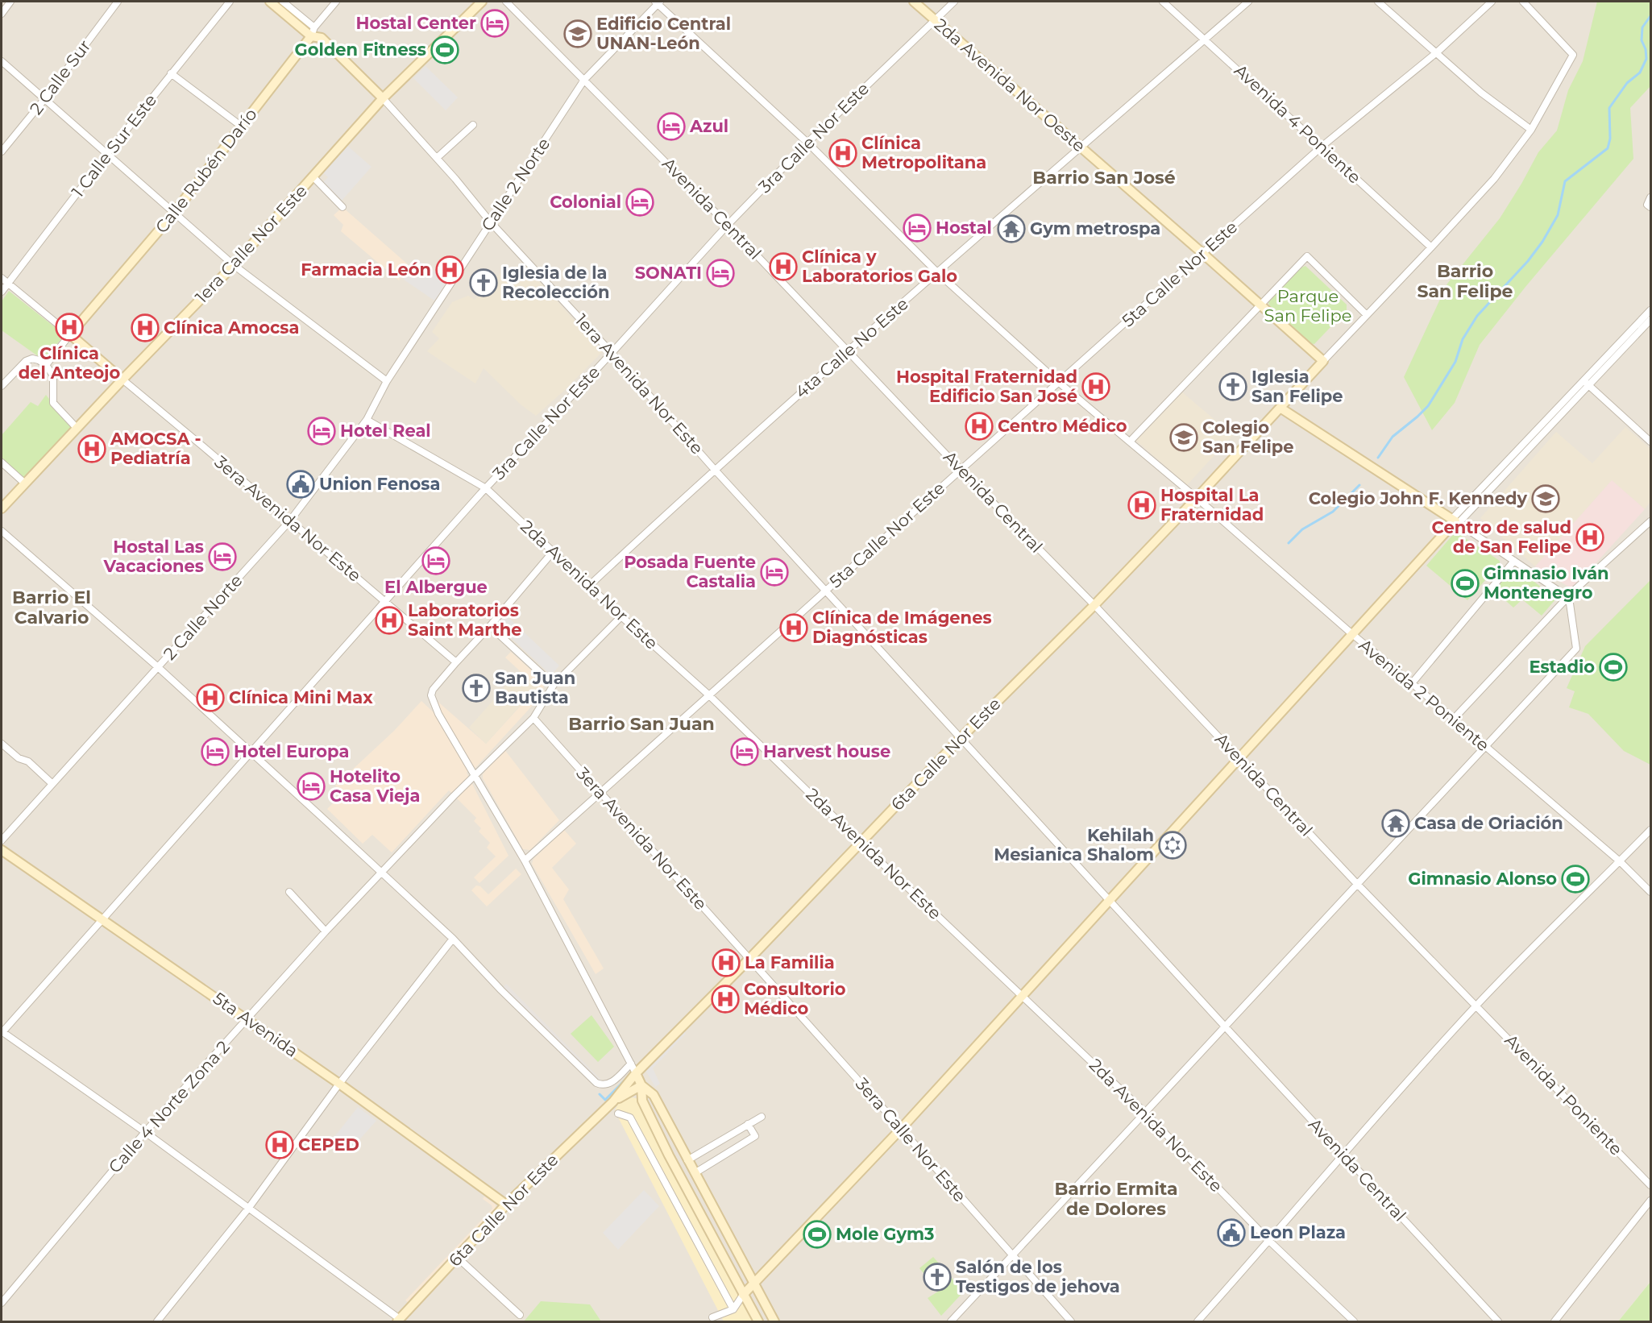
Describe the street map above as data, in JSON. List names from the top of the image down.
{
  "streets": {
    "street": [
      "2 Calle Sur",
      "2da Avenida Nor Oeste",
      "Avenida 4 Poniente",
      "3ra Calle Nor Este",
      "1 Calle Sur Este",
      "Calle Rubén Darío",
      "Calle 2 Norte",
      "Avenida Central",
      "1era Calle Nor Este",
      "5ta Calle Nor Este",
      "4ta Calle No Este",
      "1era Avenida Nor Este",
      "3era Avenida Nor Este",
      "2da Avenida Nor Este",
      "2 Calle Norte",
      "Avenida 2 Poniente",
      "6ta Calle Nor Este",
      "5ta Avenida",
      "Avenida 1 Poniente",
      "Calle 4 Norte Zona 2",
      "3era Calle Nor Este"
    ]
  },
  "crossings": [
    ["2da Avenida Nor Oeste", "3ra Calle Nor Este"],
    ["2da Avenida Nor Oeste", "5ta Calle Nor Este"],
    ["2da Avenida Nor Oeste", "4ta Calle No Este"],
    ["2da Avenida Nor Oeste", "6ta Calle Nor Este"],
    ["Avenida 4 Poniente", "5ta Calle Nor Este"],
    ["Avenida 4 Poniente", "4ta Calle No Este"],
    ["3ra Calle Nor Este", "Avenida Central"],
    ["3ra Calle Nor Este", "1era Avenida Nor Este"],
    ["3ra Calle Nor Este", "3era Avenida Nor Este"],
    ["3ra Calle Nor Este", "2da Avenida Nor Este"],
    ["3ra Calle Nor Este", "Avenida 2 Poniente"],
    ["1 Calle Sur Este", "3era Avenida Nor Este"],
    ["Calle Rubén Darío", "1era Avenida Nor Este"],
    ["Calle Rubén Darío", "3era Avenida Nor Este"],
    ["Calle 2 Norte", "Avenida Central"],
    ["Calle 2 Norte", "1era Avenida Nor Este"],
    ["Calle 2 Norte", "2 Calle Norte"],
    ["Calle 2 Norte", "Avenida 2 Poniente"],
    ["Avenida Central", "5ta Calle Nor Este"],
    ["Avenida Central", "4ta Calle No Este"],
    ["Avenida Central", "1era Avenida Nor Este"],
    ["Avenida Central", "6ta Calle Nor Este"],
    ["Avenida Central", "Avenida 1 Poniente"],
    ["1era Calle Nor Este", "1era Avenida Nor Este"],
    ["1era Calle Nor Este", "3era Avenida Nor Este"],
    ["5ta Calle Nor Este", "1era Avenida Nor Este"],
    ["5ta Calle Nor Este", "3era Avenida Nor Este"],
    ["5ta Calle Nor Este", "2da Avenida Nor Este"],
    ["5ta Calle Nor Este", "Avenida 2 Poniente"],
    ["4ta Calle No Este", "1era Avenida Nor Este"],
    ["4ta Calle No Este", "2da Avenida Nor Este"],
    ["4ta Calle No Este", "Avenida 2 Poniente"],
    ["3era Avenida Nor Este", "2 Calle Norte"],
    ["3era Avenida Nor Este", "6ta Calle Nor Este"],
    ["3era Avenida Nor Este", "Calle 4 Norte Zona 2"],
    ["3era Avenida Nor Este", "3era Calle Nor Este"],
    ["2da Avenida Nor Este", "2 Calle Norte"],
    ["2da Avenida Nor Este", "6ta Calle Nor Este"],
    ["2da Avenida Nor Este", "Calle 4 Norte Zona 2"],
    ["Avenida 2 Poniente", "6ta Calle Nor Este"],
    ["6ta Calle Nor Este", "5ta Avenida"],
    ["6ta Calle Nor Este", "3era Calle Nor Este"],
    ["5ta Avenida", "Calle 4 Norte Zona 2"]
  ],
  "districts": [
    "Barrio San José",
    "Barrio San Felipe",
    "Barrio El Calvario",
    "Barrio San Juan",
    "Barrio Ermita de Dolores"
  ],
  "parks": ["Parque San Felipe"],
  "places": {
    "hotel": [
      "Hostal Center",
      "Azul",
      "Colonial",
      "Hostal",
      "SONATI",
      "Hotel Real",
      "Hostal Las Vacaciones",
      "El Albergue",
      "Posada Fuente Castalia",
      "Hotel Europa",
      "Harvest house",
      "Hotelito Casa Vieja"
    ],
    "school or university": ["Edificio Central UNAN-León", "Colegio San Felipe", "Colegio John F. Kennedy"],
    "sports": [
      "Golden Fitness",
      "Gimnasio Iván Montenegro",
      "Estadio",
      "Gimnasio Alonso",
      "Mole Gym3"
    ],
    "hospital": [
      "Clínica Metropolitana",
      "Clínica y Laboratorios Galo",
      "Farmacia León",
      "Clínica del Anteojo",
      "Clínica Amocsa",
      "Hospital Fraternidad Edificio San José",
      "Centro Médico",
      "AMOCSA - Pediatría",
      "Hospital La Fraternidad",
      "Centro de salud de San Felipe",
      "Laboratorios Saint Marthe",
      "Clínica de Imágenes Diagnósticas",
      "Clínica Mini Max",
      "La Familia",
      "Consultorio Médico",
      "CEPED"
    ],
    "temple": ["Gym metrospa", "Casa de Oriación"],
    "church": [
      "Iglesia de la Recolección",
      "Iglesia San Felipe",
      "San Juan Bautista",
      "Salón de los Testigos de jehova"
    ],
    "public building": ["Union Fenosa", "Leon Plaza"],
    "synagogue": ["Kehilah Mesianica Shalom"]
  }
}
